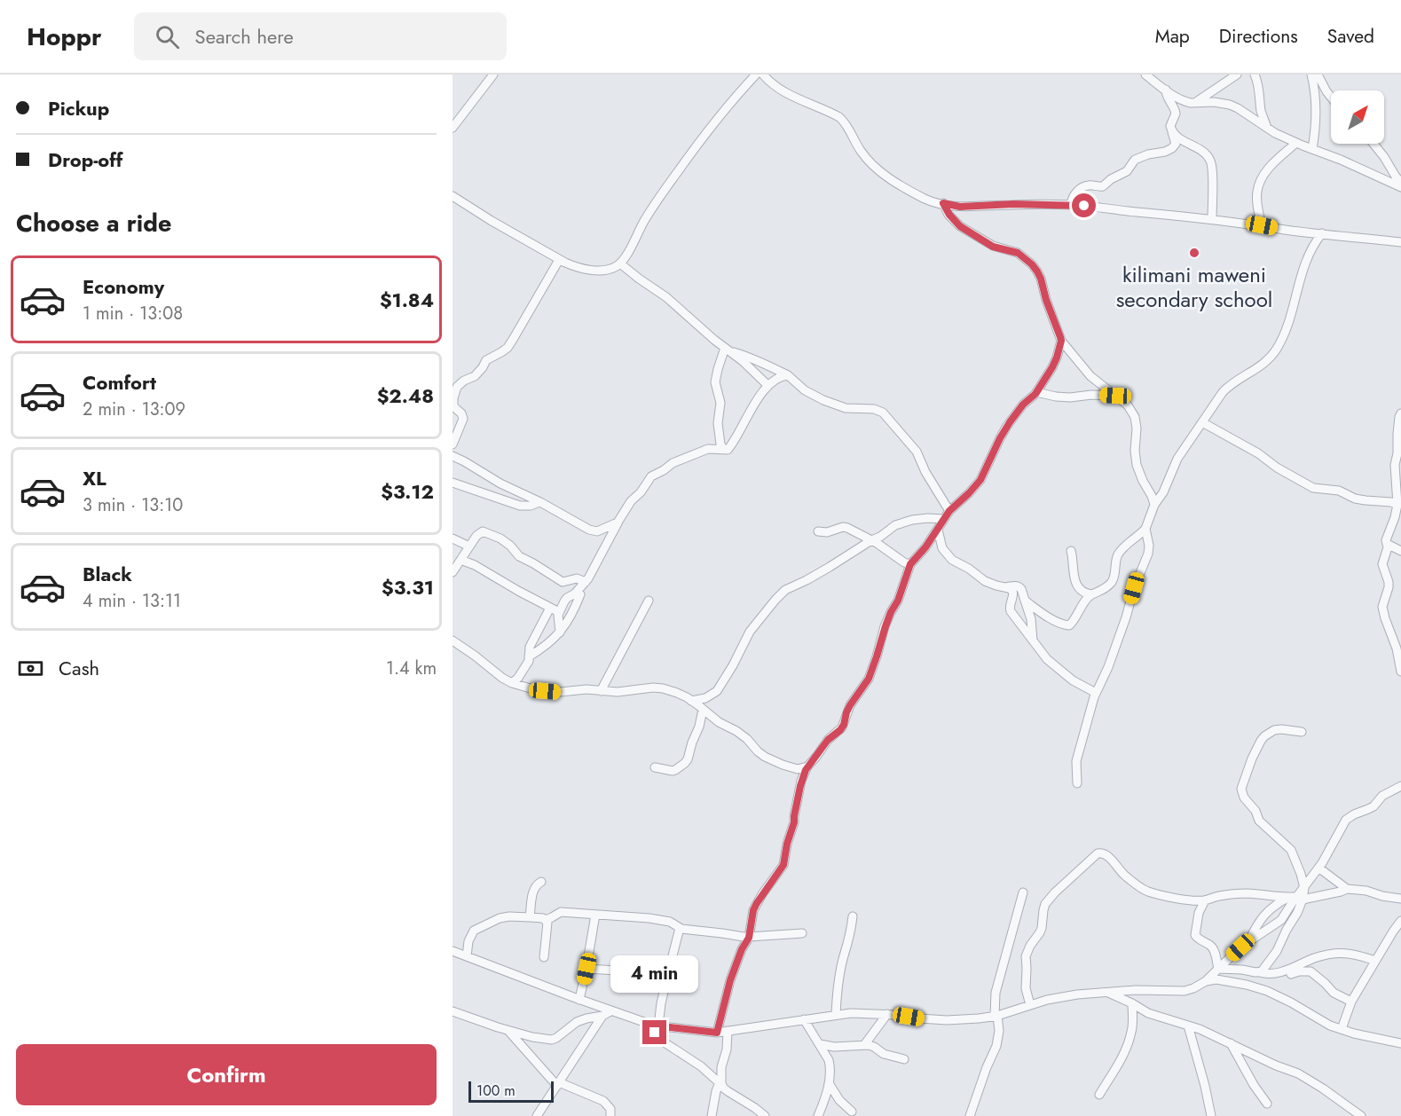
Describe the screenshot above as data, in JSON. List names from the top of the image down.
{
  "places": ["kilimani maweni secondary school"],
  "scale_bar": "100 m",
  "north": "top right",
  "page": {
    "header": "Hoppr",
    "search": "Search here",
    "nav": ["Map", "Directions", "Saved"],
    "banner": ["Pickup", "Drop-off"],
    "heading": "Choose a ride",
    "list": [
      {
        "name": "Economy",
        "note": "1 min · 13:08",
        "value": "$1.84"
      },
      {
        "name": "Comfort",
        "note": "2 min · 13:09",
        "value": "$2.48"
      },
      {
        "name": "XL",
        "note": "3 min · 13:10",
        "value": "$3.12"
      },
      {
        "name": "Black",
        "note": "4 min · 13:11",
        "value": "$3.31"
      }
    ],
    "pay": ["Cash", "1.4 km"],
    "bubble": "4 min",
    "buttons": "Confirm",
    "scale": "100 m"
  }
}
